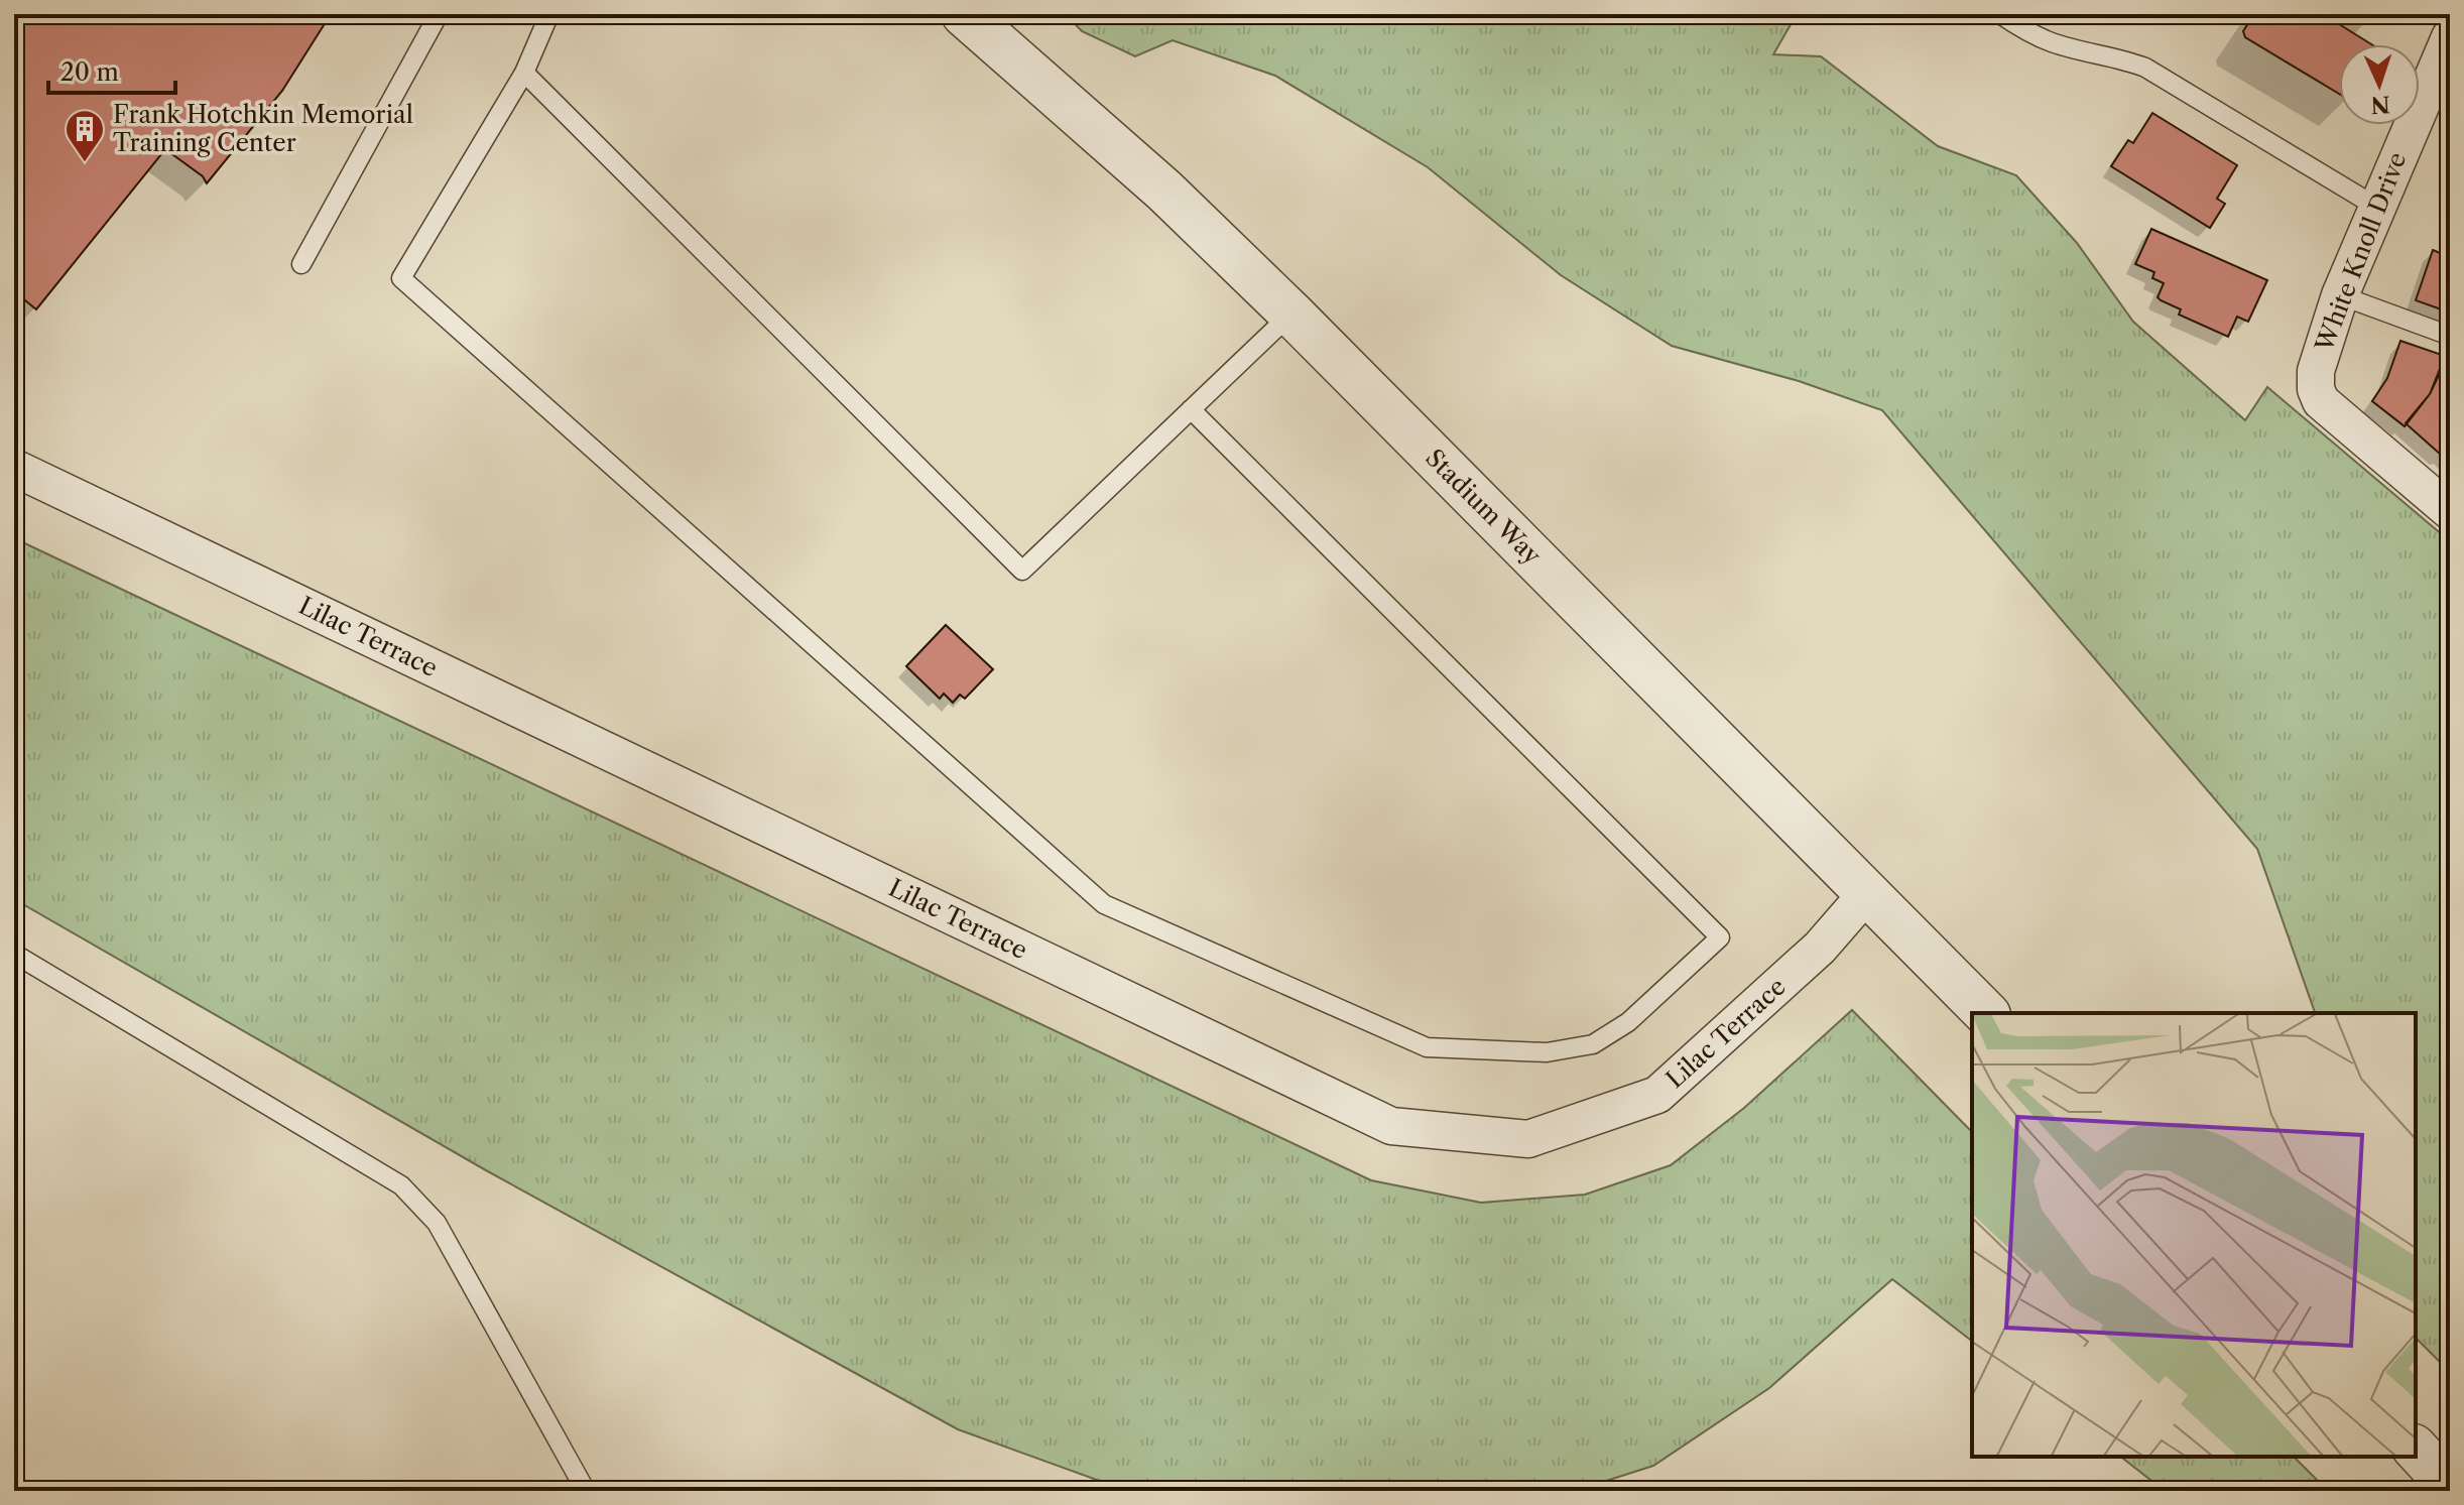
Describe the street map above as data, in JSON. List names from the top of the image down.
{
  "streets": {
    "street": ["White Knoll Drive", "Stadium Way", "Lilac Terrace"]
  },
  "crossings": [
    ["Stadium Way", "Lilac Terrace"]
  ],
  "places": {
    "building": ["Frank Hotchkin Memorial Training Center"]
  },
  "scale_bar": "20 m",
  "north": "bottom"
}
